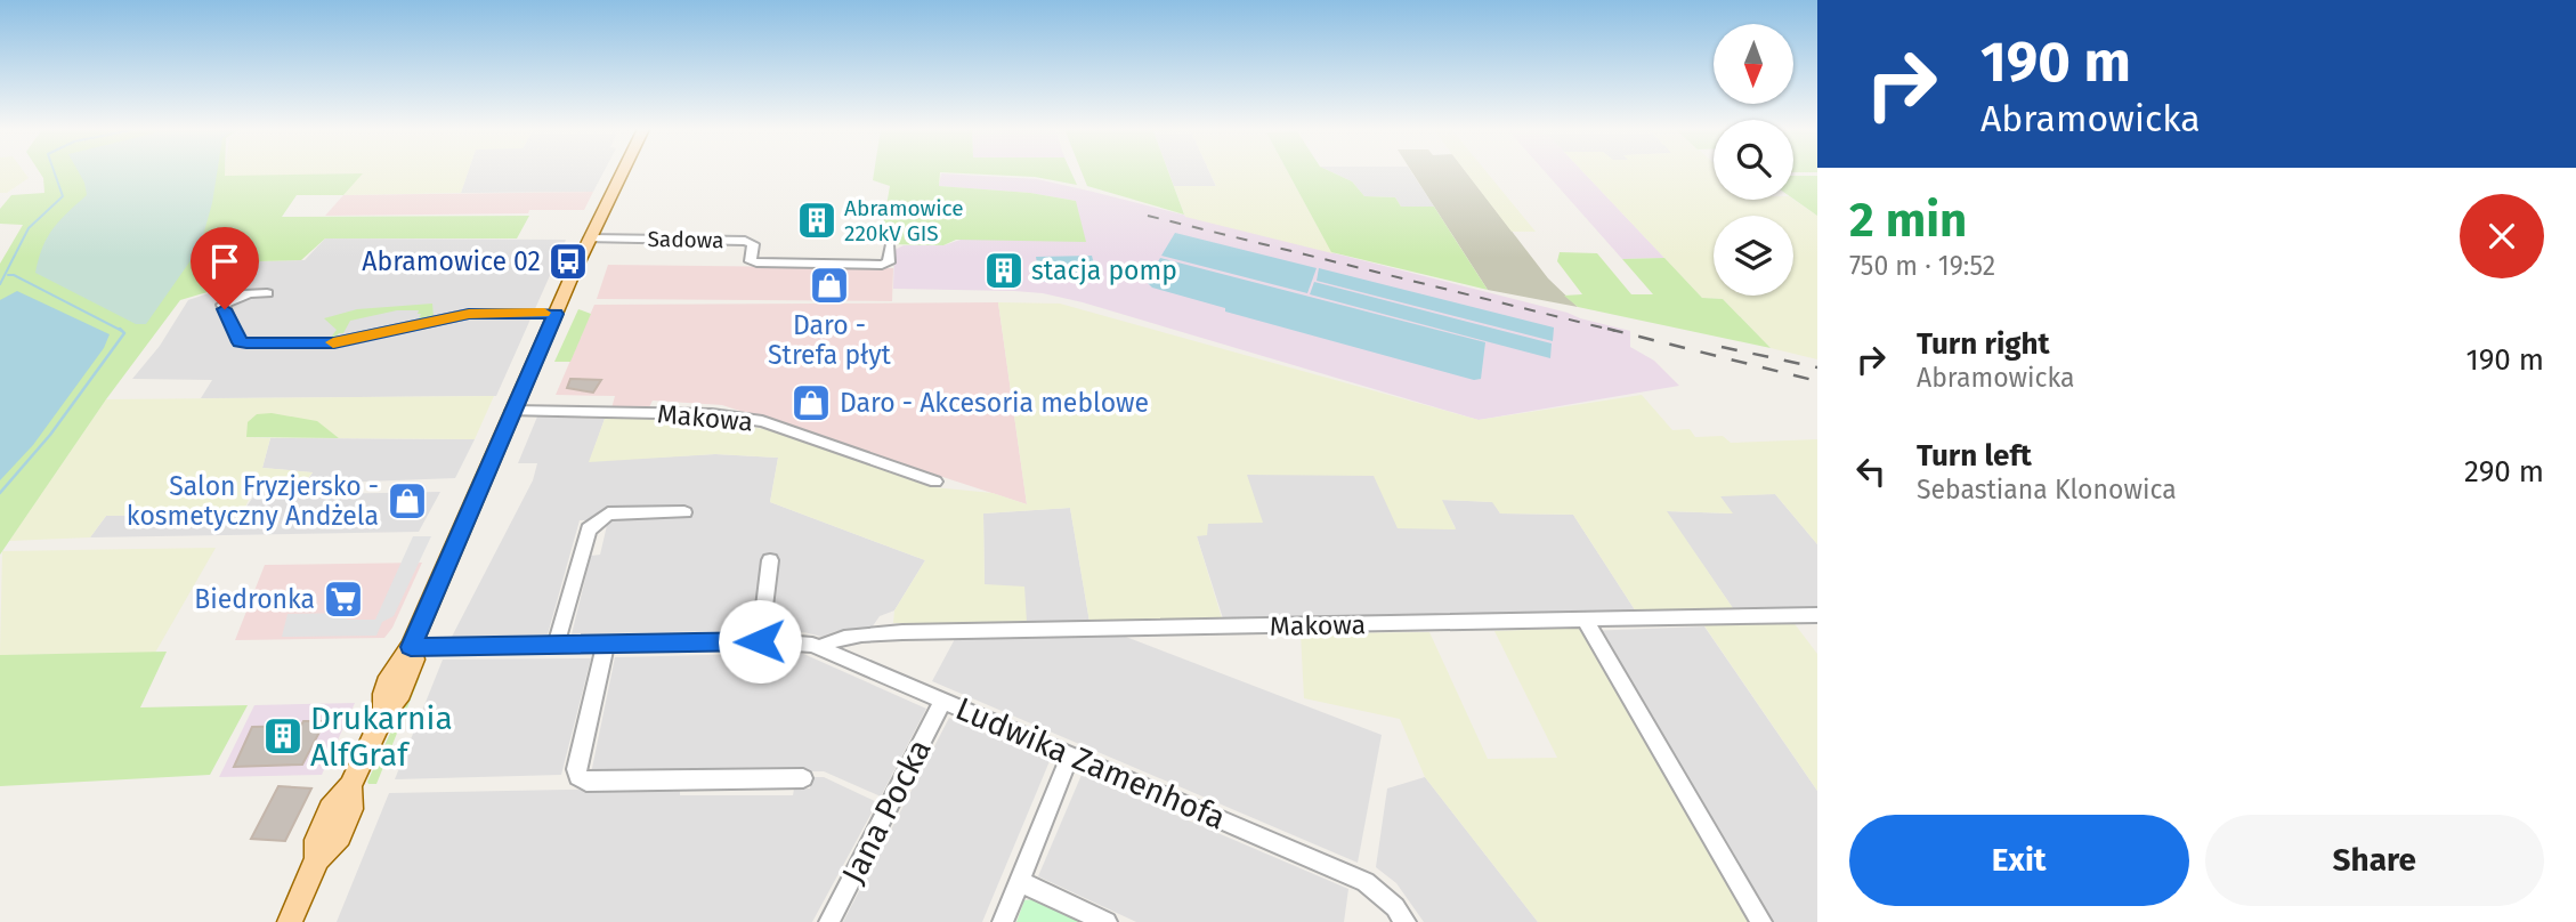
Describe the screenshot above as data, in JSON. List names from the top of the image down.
{
  "streets": {
    "street": [
      "Sadowa",
      "Makowa",
      "Ludwika Zamenhofa",
      "Jana Pocka"
    ]
  },
  "crossings": [
    ["Makowa", "Ludwika Zamenhofa"],
    ["Ludwika Zamenhofa", "Jana Pocka"]
  ],
  "places": {
    "building": ["Abramowice 220kV GIS", "stacja pomp", "Drukarnia AlfGraf"],
    "bus stop": ["Abramowice 02"],
    "shop": ["Daro - Strefa płyt", "Daro - Akcesoria meblowe", "Salon Fryzjersko - kosmetyczny Andżela"],
    "supermarket": ["Biedronka"]
  },
  "north": "bottom",
  "page": {
    "turn": ["190 m", "Abramowicka"],
    "heading": ["2 min", "750 m · 19:52"],
    "list": [
      {
        "name": "Turn right",
        "note": "Abramowicka",
        "value": "190 m"
      },
      {
        "name": "Turn left",
        "note": "Sebastiana Klonowica",
        "value": "290 m"
      }
    ],
    "buttons": ["Exit", "Share"]
  }
}
